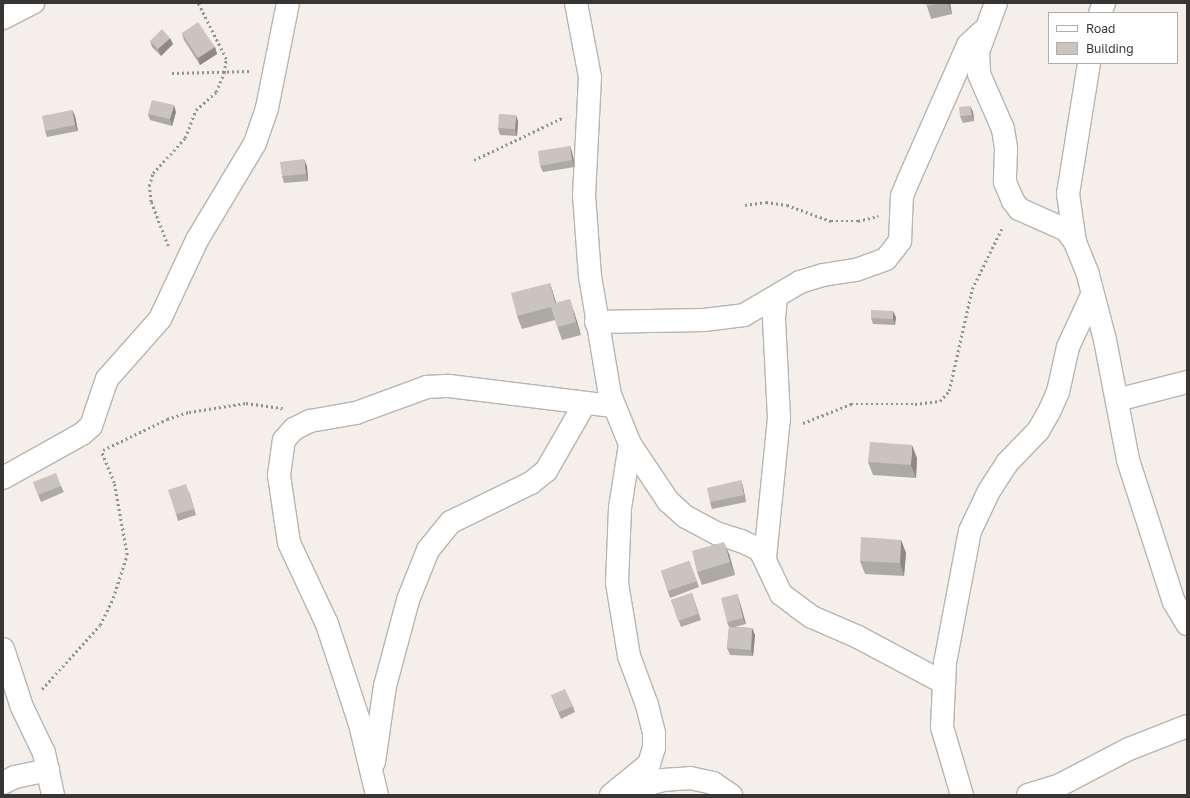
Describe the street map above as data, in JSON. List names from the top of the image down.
{
  "legend": ["Road", "Building"]
}
